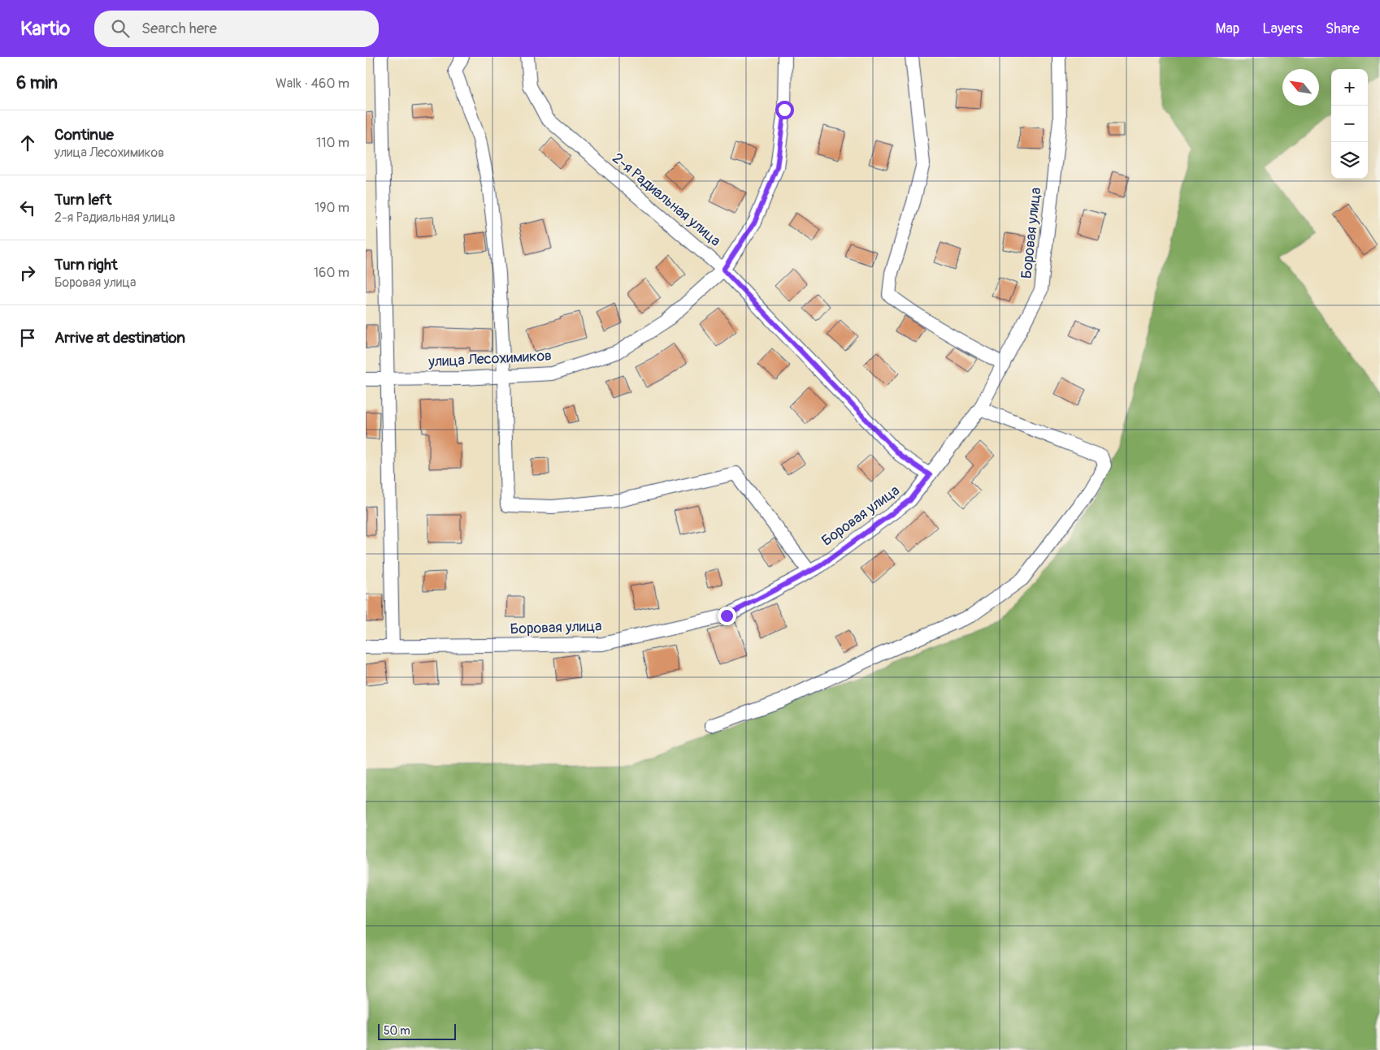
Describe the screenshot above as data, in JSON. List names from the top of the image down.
{
  "streets": {
    "street": ["2-я Радиальная улица", "Боровая улица", "улица Лесохимиков"]
  },
  "crossings": [
    ["2-я Радиальная улица", "Боровая улица"],
    ["2-я Радиальная улица", "улица Лесохимиков"]
  ],
  "scale_bar": "50 m",
  "north": "top left",
  "page": {
    "header": "Kartio",
    "search": "Search here",
    "nav": ["Map", "Layers", "Share"],
    "heading": ["6 min", "Walk · 460 m"],
    "map_buttons": ["+", "−"],
    "list": [
      ["Continue", "улица Лесохимиков", "110 m"],
      ["Turn left", "2-я Радиальная улица", "190 m"],
      ["Turn right", "Боровая улица", "160 m"],
      "Arrive at destination"
    ],
    "scale": "50 m"
  }
}
